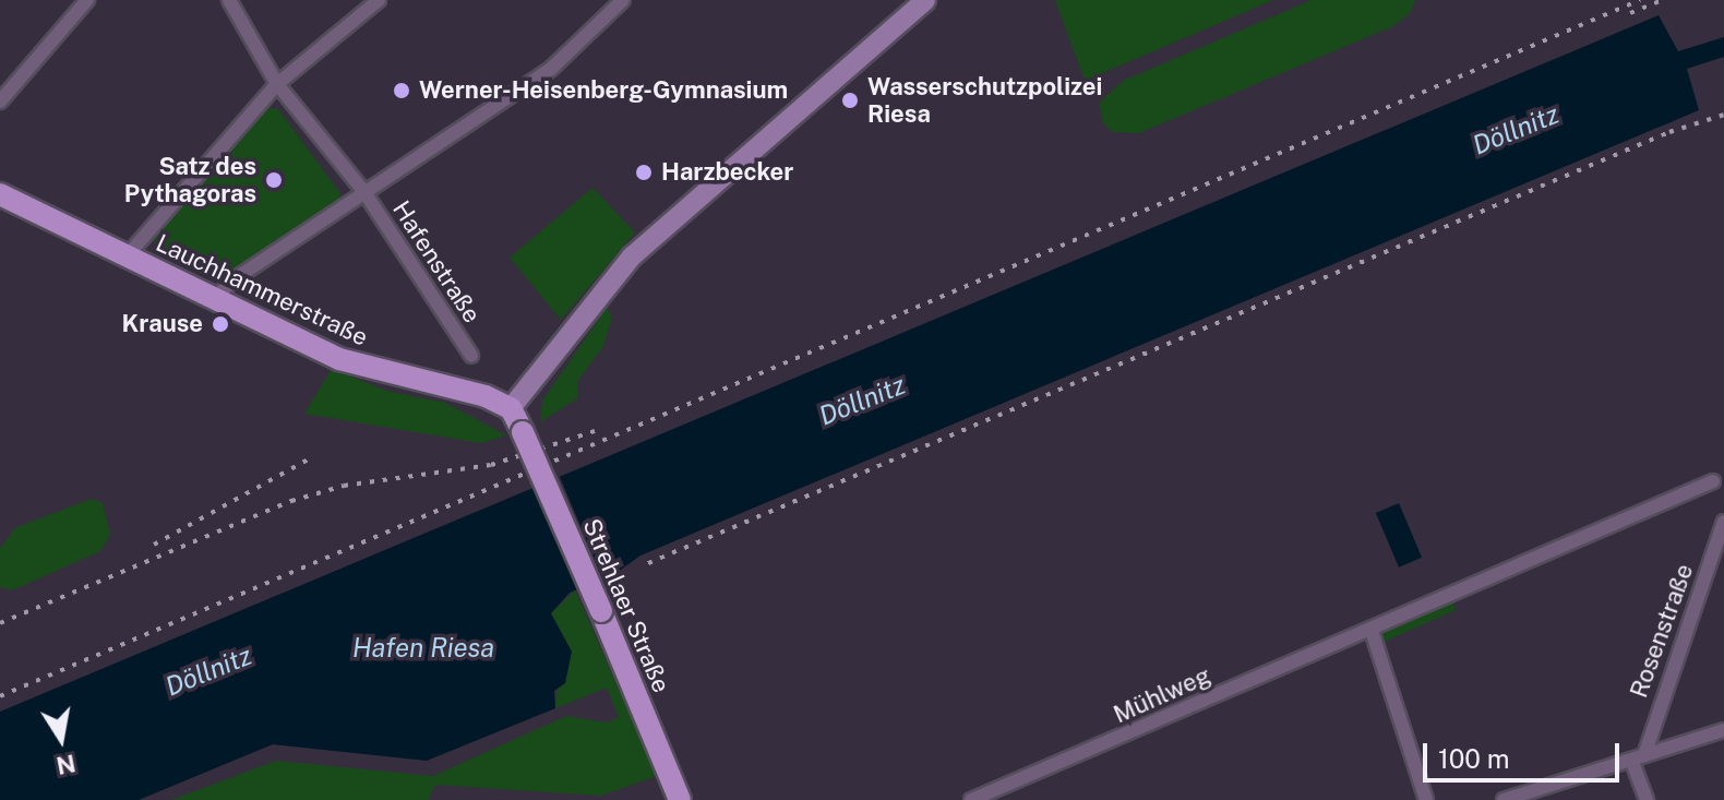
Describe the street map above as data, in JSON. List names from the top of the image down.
{
  "streets": {
    "main road": ["Lauchhammerstraße", "Strehlaer Straße"],
    "street": ["Hafenstraße", "Rosenstraße", "Mühlweg"]
  },
  "crossings": [
    ["Lauchhammerstraße", "Strehlaer Straße"]
  ],
  "water": ["Döllnitz", "Hafen Riesa"],
  "places": [
    "Werner-Heisenberg-Gymnasium",
    "Wasserschutzpolizei Riesa",
    "Harzbecker",
    "Satz des Pythagoras",
    "Krause"
  ],
  "scale_bar": "100 m",
  "north": "bottom"
}
